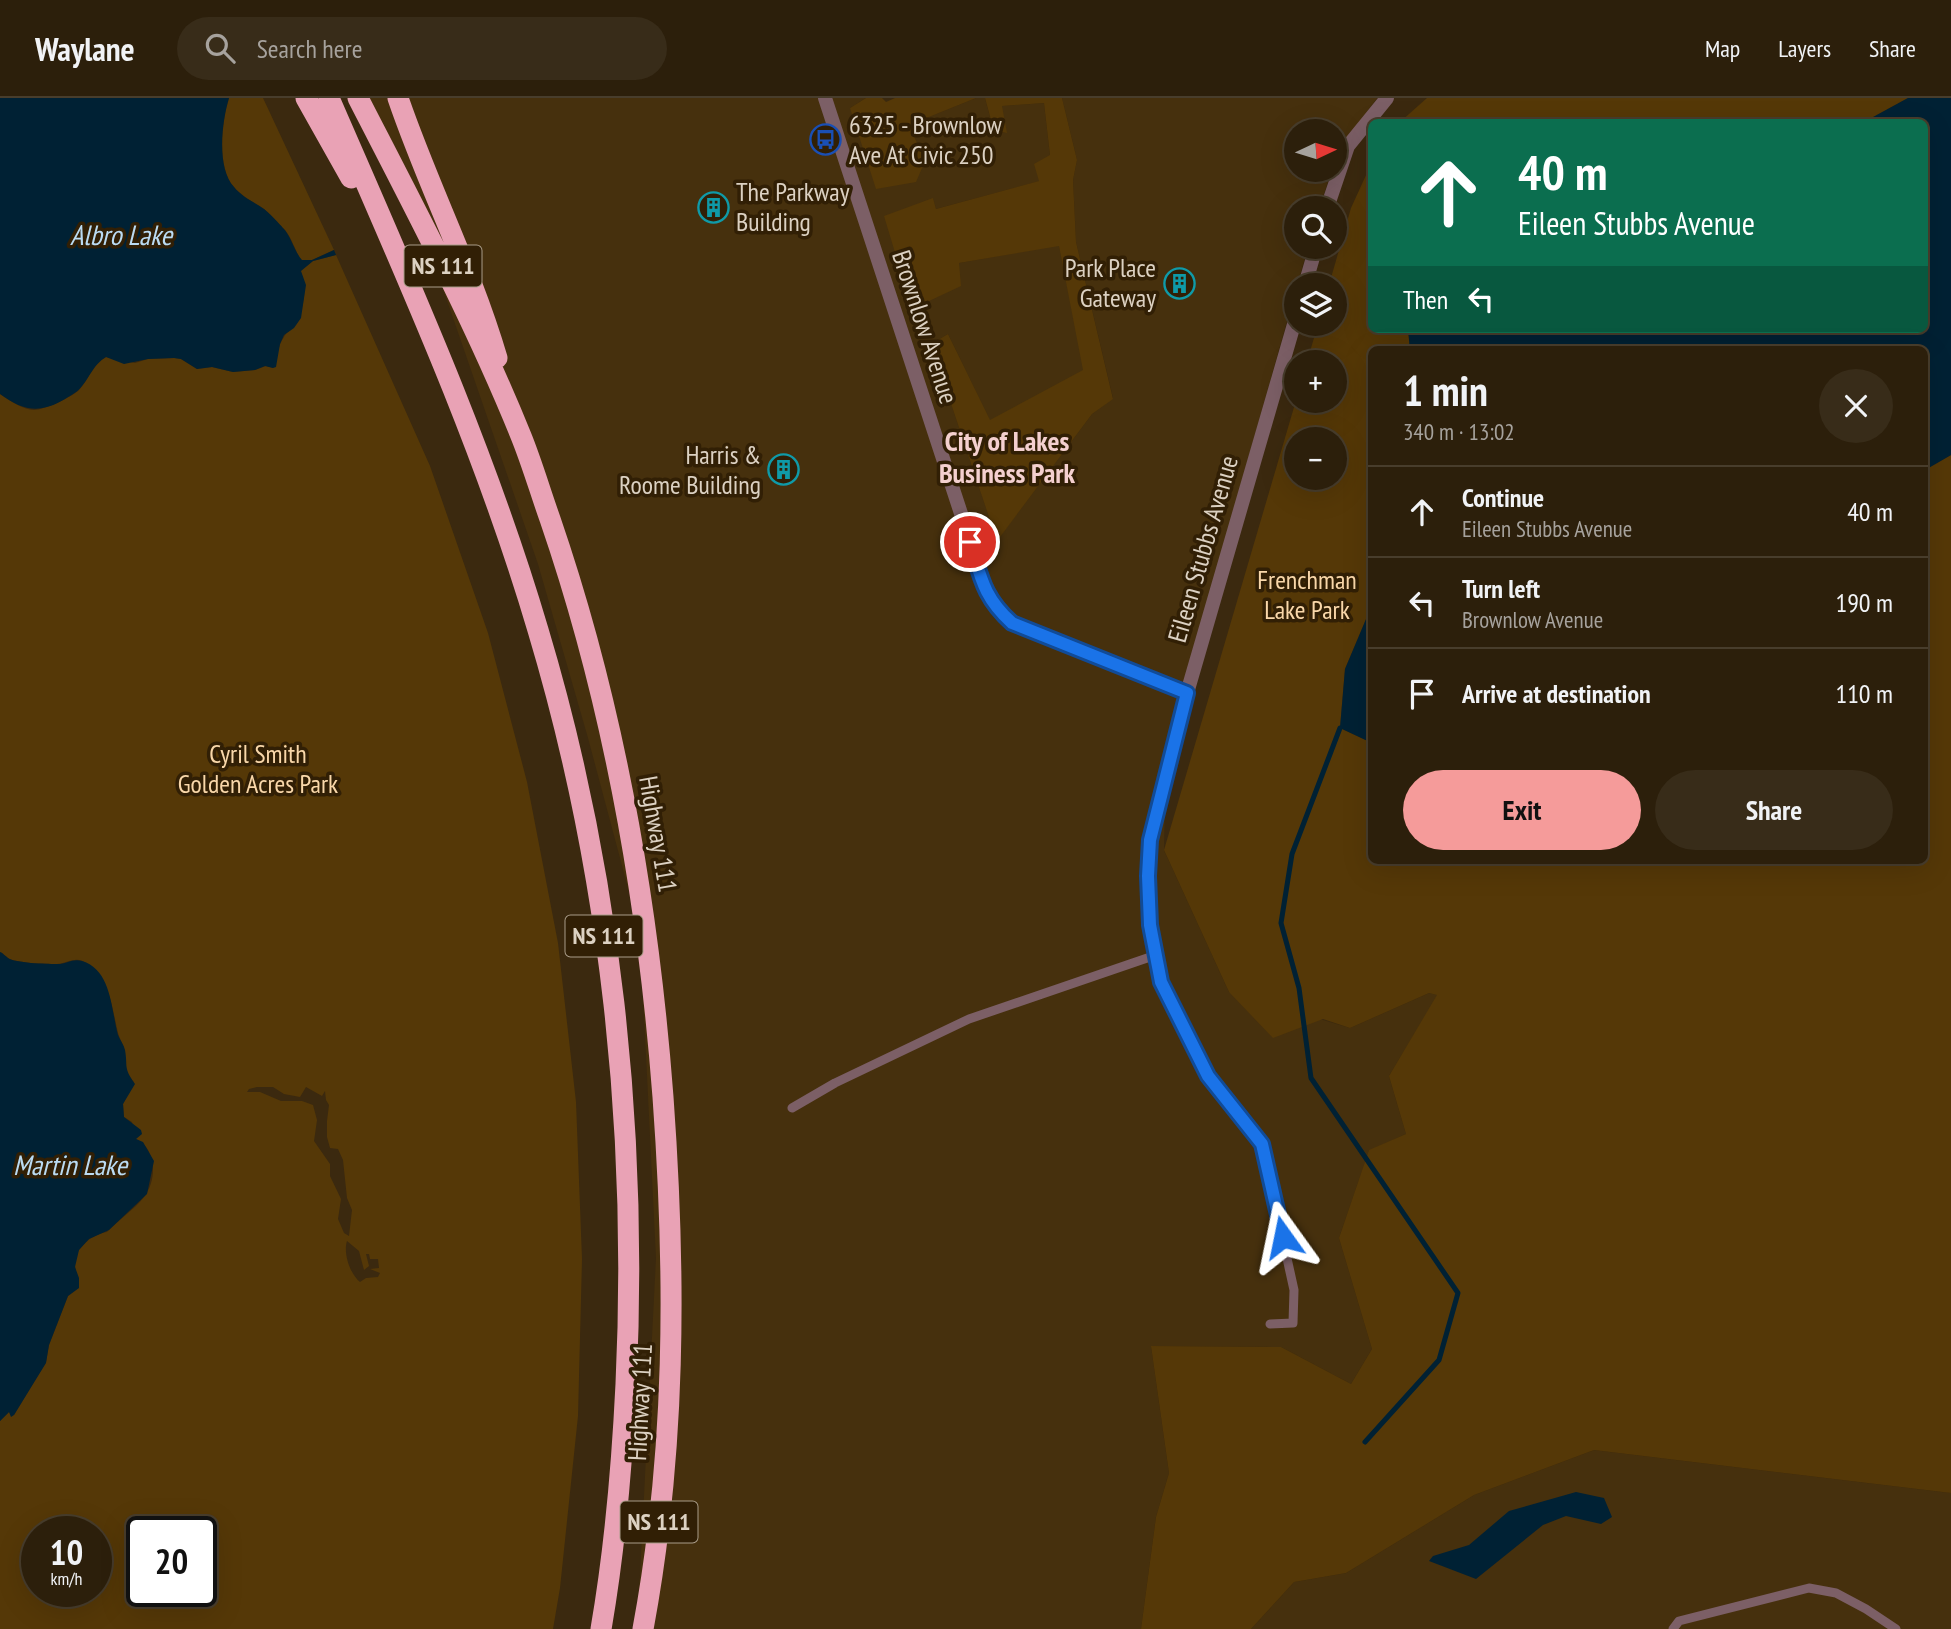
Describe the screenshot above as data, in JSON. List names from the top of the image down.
{
  "streets": {
    "highway": ["NS 111", "Highway 111"],
    "street": ["Brownlow Avenue", "Eileen Stubbs Avenue"]
  },
  "crossings": [
    ["Brownlow Avenue", "Eileen Stubbs Avenue"]
  ],
  "districts": ["City of Lakes Business Park"],
  "water": ["Albro Lake", "Martin Lake"],
  "parks": ["Frenchman Lake Park", "Cyril Smith Golden Acres Park"],
  "places": {
    "bus stop": ["6325 - Brownlow Ave At Civic 250"],
    "building": ["The Parkway Building", "Park Place Gateway", "Harris & Roome Building"]
  },
  "north": "right",
  "page": {
    "header": "Waylane",
    "search": "Search here",
    "nav": ["Map", "Layers", "Share"],
    "map_buttons": ["+", "−"],
    "turn": ["40 m", "Eileen Stubbs Avenue"],
    "then": "Then",
    "heading": ["1 min", "340 m · 13:02"],
    "list": [
      {
        "name": "Continue",
        "note": "Eileen Stubbs Avenue",
        "value": "40 m"
      },
      {
        "name": "Turn left",
        "note": "Brownlow Avenue",
        "value": "190 m"
      },
      {
        "name": "Arrive at destination",
        "value": "110 m"
      }
    ],
    "buttons": ["Exit", "Share"],
    "speed": "10 km/h",
    "limit": "20"
  }
}
